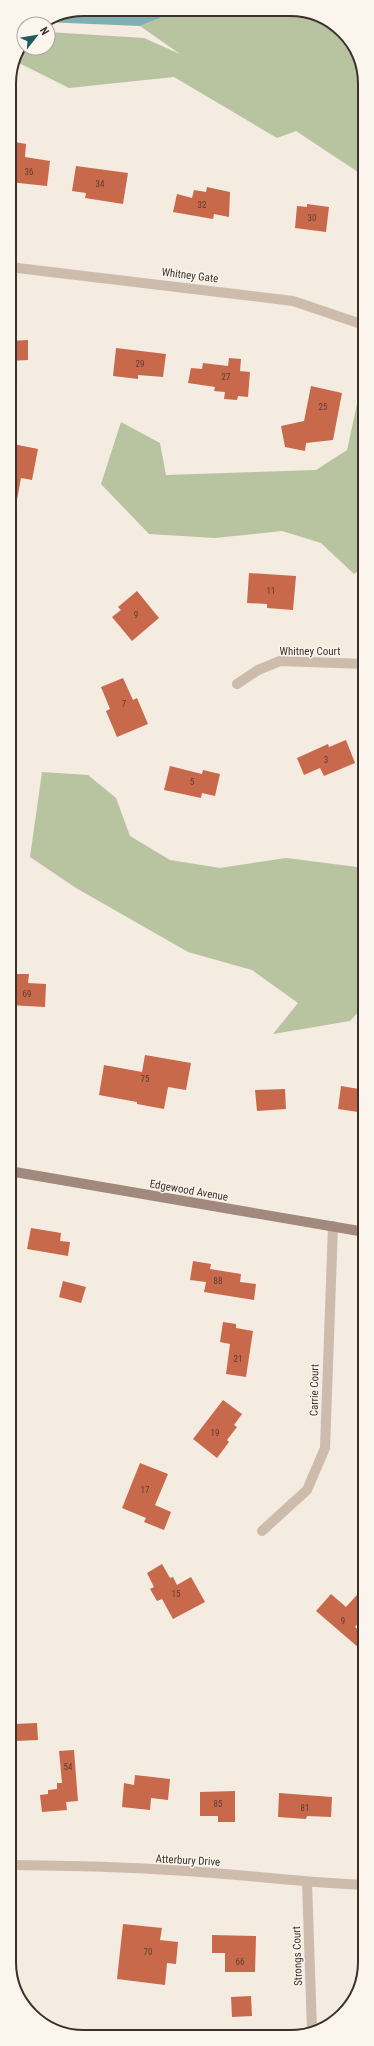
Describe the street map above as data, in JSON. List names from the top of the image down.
{
  "streets": {
    "main road": ["Edgewood Avenue"],
    "street": [
      "Whitney Gate",
      "Whitney Court",
      "Carrie Court",
      "Atterbury Drive",
      "Strongs Court"
    ]
  },
  "crossings": [
    ["Edgewood Avenue", "Carrie Court"],
    ["Atterbury Drive", "Strongs Court"]
  ],
  "house_numbers": [
    "36",
    "34",
    "32",
    "30",
    "29",
    "27",
    "25",
    "11",
    "9",
    "7",
    "3",
    "5",
    "69",
    "75",
    "88",
    "21",
    "19",
    "17",
    "15",
    "9",
    "54",
    "85",
    "81",
    "70",
    "66"
  ],
  "north": "top right"
}
